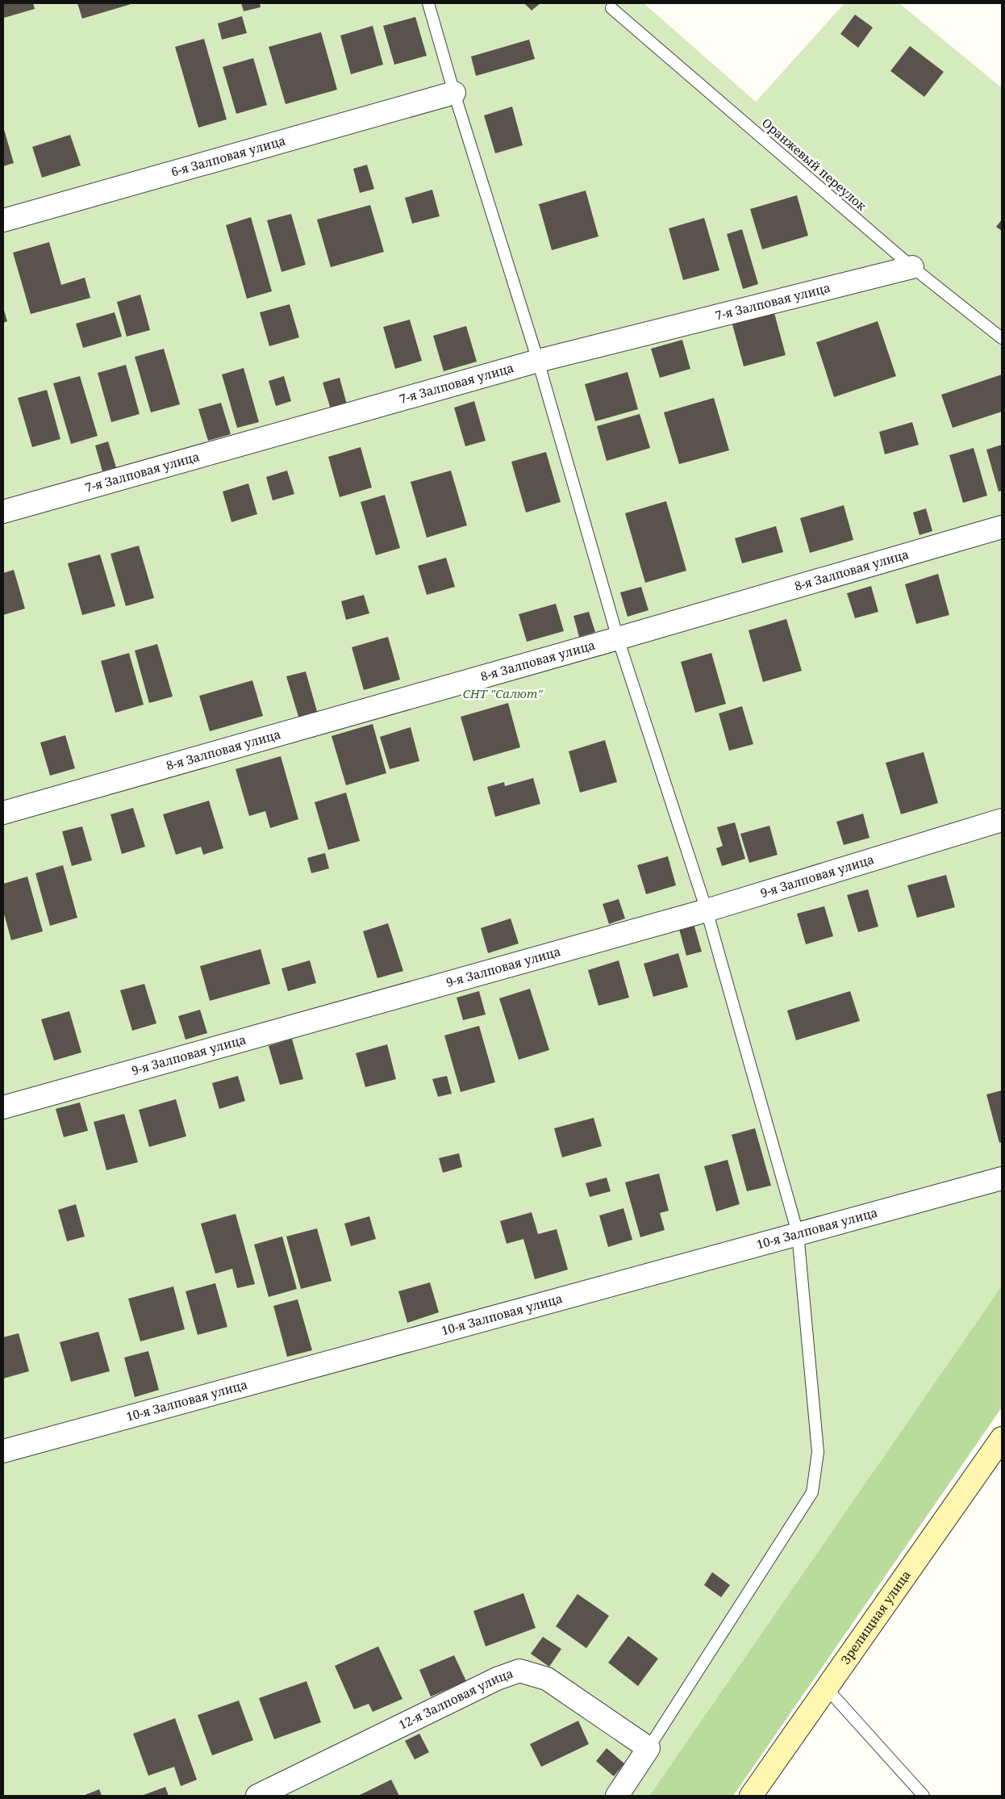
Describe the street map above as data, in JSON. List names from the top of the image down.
{
  "streets": {
    "street": [
      "6-я Залповая улица",
      "7-я Залповая улица",
      "8-я Залповая улица",
      "9-я Залповая улица",
      "10-я Залповая улица",
      "Зрелищная улица",
      "12-я Залповая улица"
    ],
    "lane": ["Оранжевый переулок"]
  },
  "crossings": [
    ["Оранжевый переулок", "7-я Залповая улица"]
  ],
  "parks": ["СНТ \"Салют\""]
}
